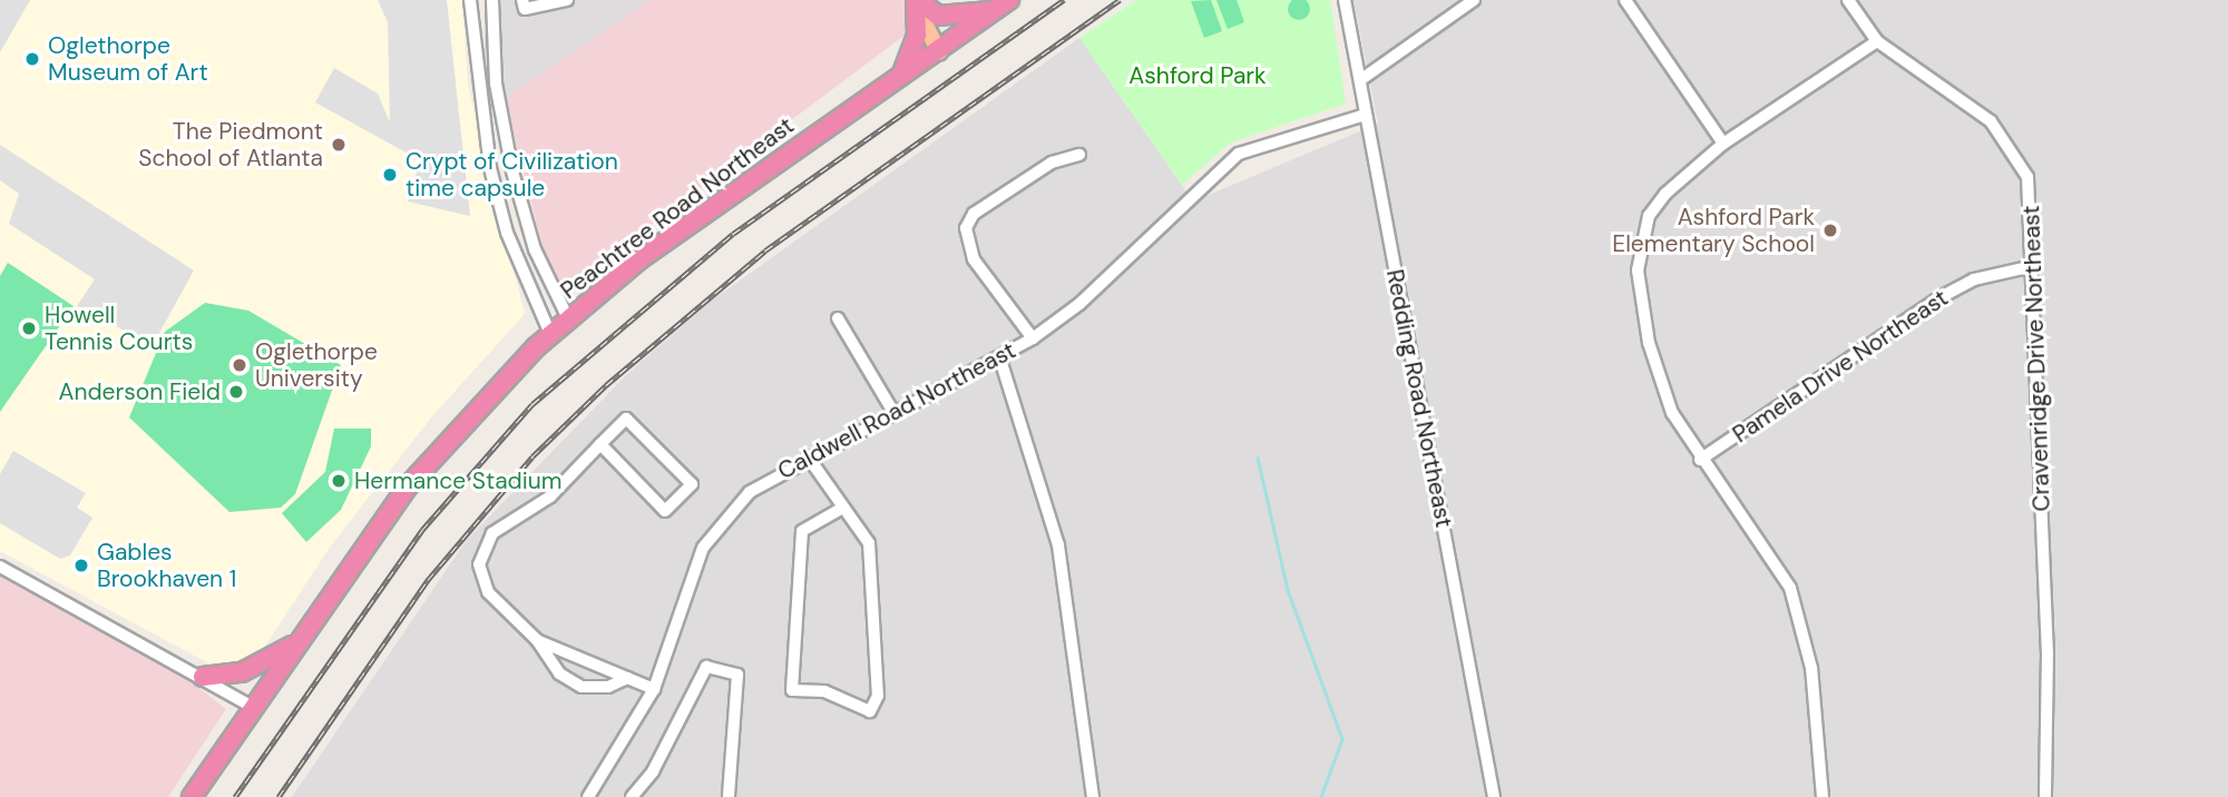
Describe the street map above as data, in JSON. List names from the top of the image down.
{
  "streets": {
    "highway": ["Peachtree Road Northeast"],
    "street": [
      "Cravenridge Drive Northeast",
      "Pamela Drive Northeast",
      "Redding Road Northeast",
      "Caldwell Road Northeast"
    ]
  },
  "crossings": [
    ["Cravenridge Drive Northeast", "Pamela Drive Northeast"],
    ["Redding Road Northeast", "Caldwell Road Northeast"]
  ],
  "parks": ["Ashford Park"],
  "places": [
    "Oglethorpe Museum of Art",
    "The Piedmont School of Atlanta",
    "Crypt of Civilization time capsule",
    "Ashford Park Elementary School",
    "Howell Tennis Courts",
    "Oglethorpe University",
    "Anderson Field",
    "Hermance Stadium",
    "Gables Brookhaven 1"
  ]
}
